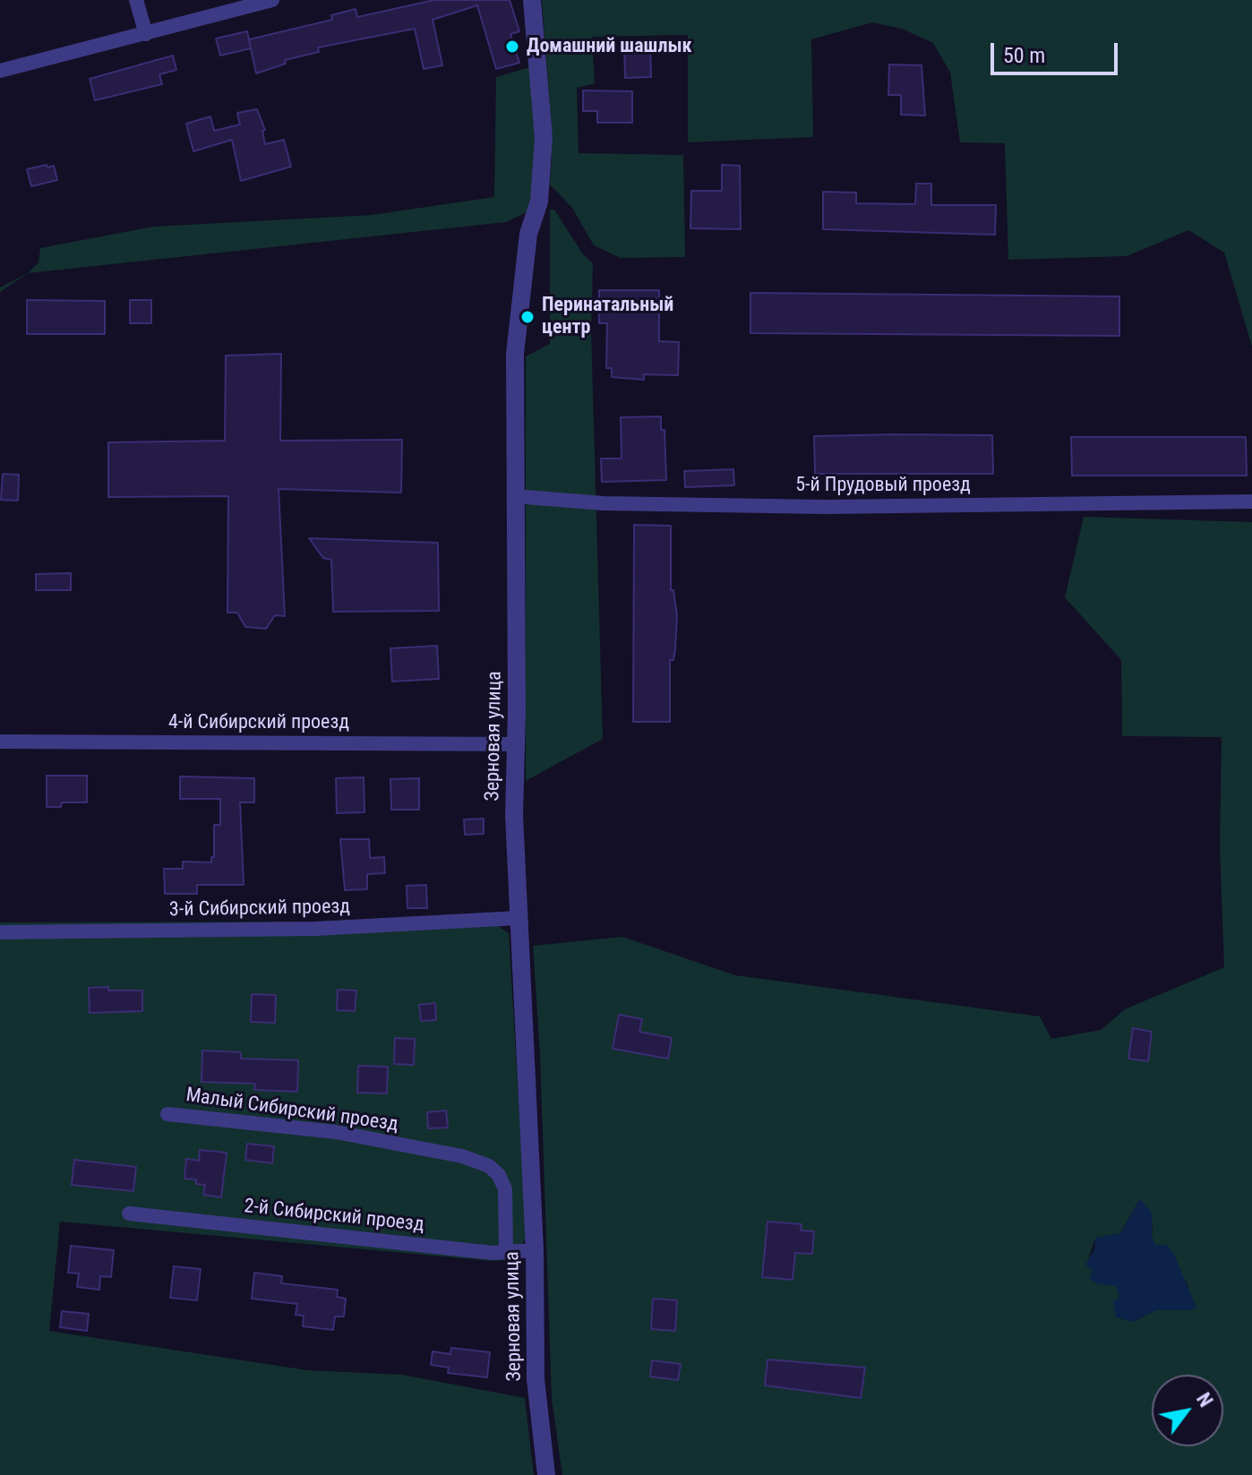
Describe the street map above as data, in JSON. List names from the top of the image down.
{
  "streets": {
    "street": [
      "5-й Прудовый проезд",
      "4-й Сибирский проезд",
      "Зерновая улица",
      "3-й Сибирский проезд",
      "Малый Сибирский проезд",
      "2-й Сибирский проезд"
    ]
  },
  "crossings": [
    ["5-й Прудовый проезд", "Зерновая улица"],
    ["4-й Сибирский проезд", "Зерновая улица"],
    ["Зерновая улица", "3-й Сибирский проезд"],
    ["Зерновая улица", "2-й Сибирский проезд"],
    ["Малый Сибирский проезд", "2-й Сибирский проезд"]
  ],
  "places": ["Домашний шашлык", "Перинатальный центр"],
  "scale_bar": "50 m",
  "north": "top right"
}
